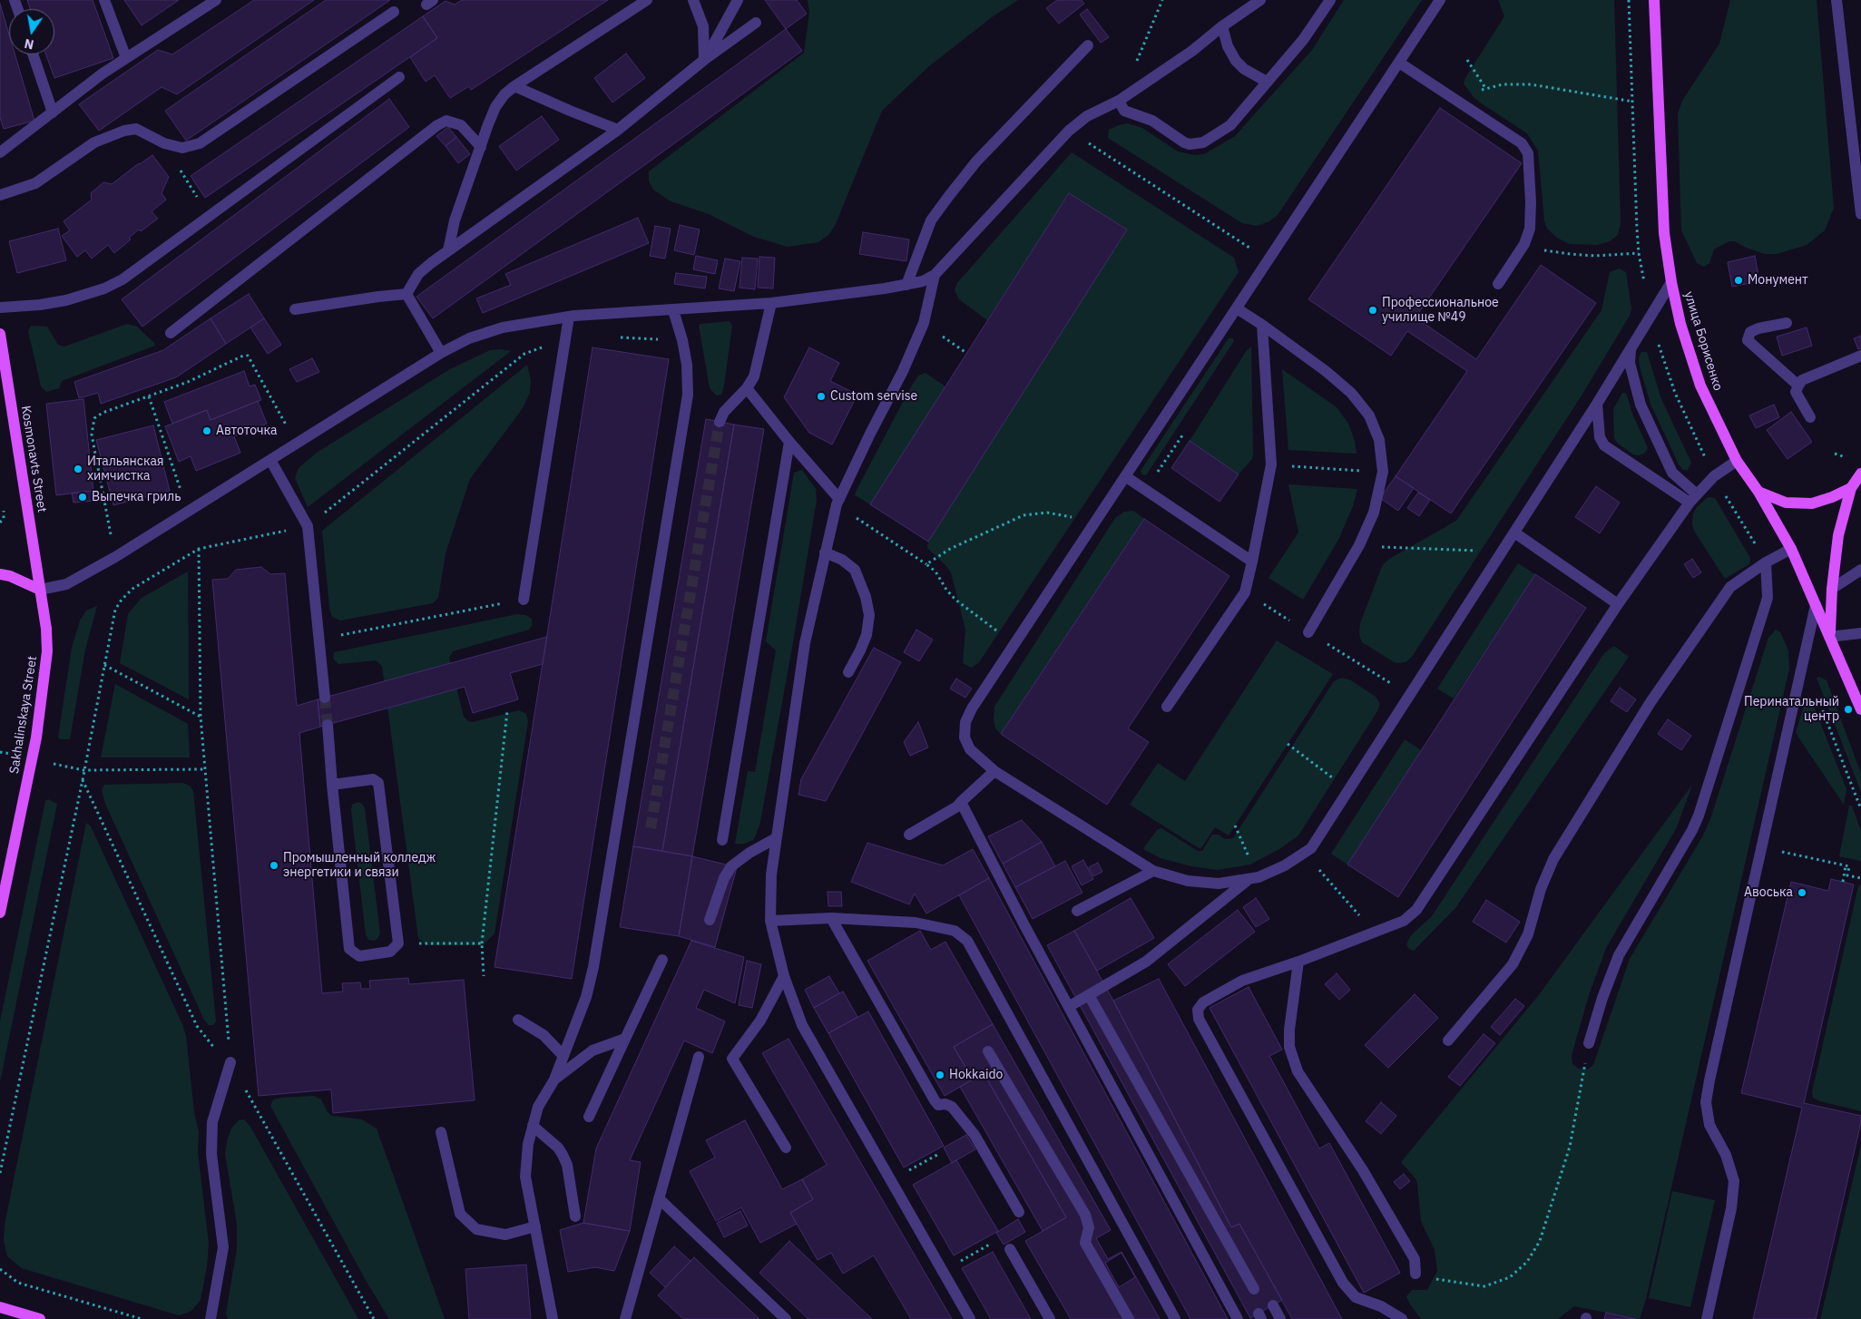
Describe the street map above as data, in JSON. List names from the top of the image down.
{
  "streets": {
    "main road": ["улица Борисенко", "Kosmonavts Street", "Sakhalinskaya Street"]
  },
  "crossings": [
    ["Kosmonavts Street", "Sakhalinskaya Street"]
  ],
  "places": [
    "Монумент",
    "Профессиональное училище №49",
    "Custom servise",
    "Автоточка",
    "Итальянская химчистка",
    "Выпечка гриль",
    "Перинатальный центр",
    "Промышленный колледж энергетики и связи",
    "Авоська",
    "Hokkaido"
  ],
  "north": "bottom"
}
